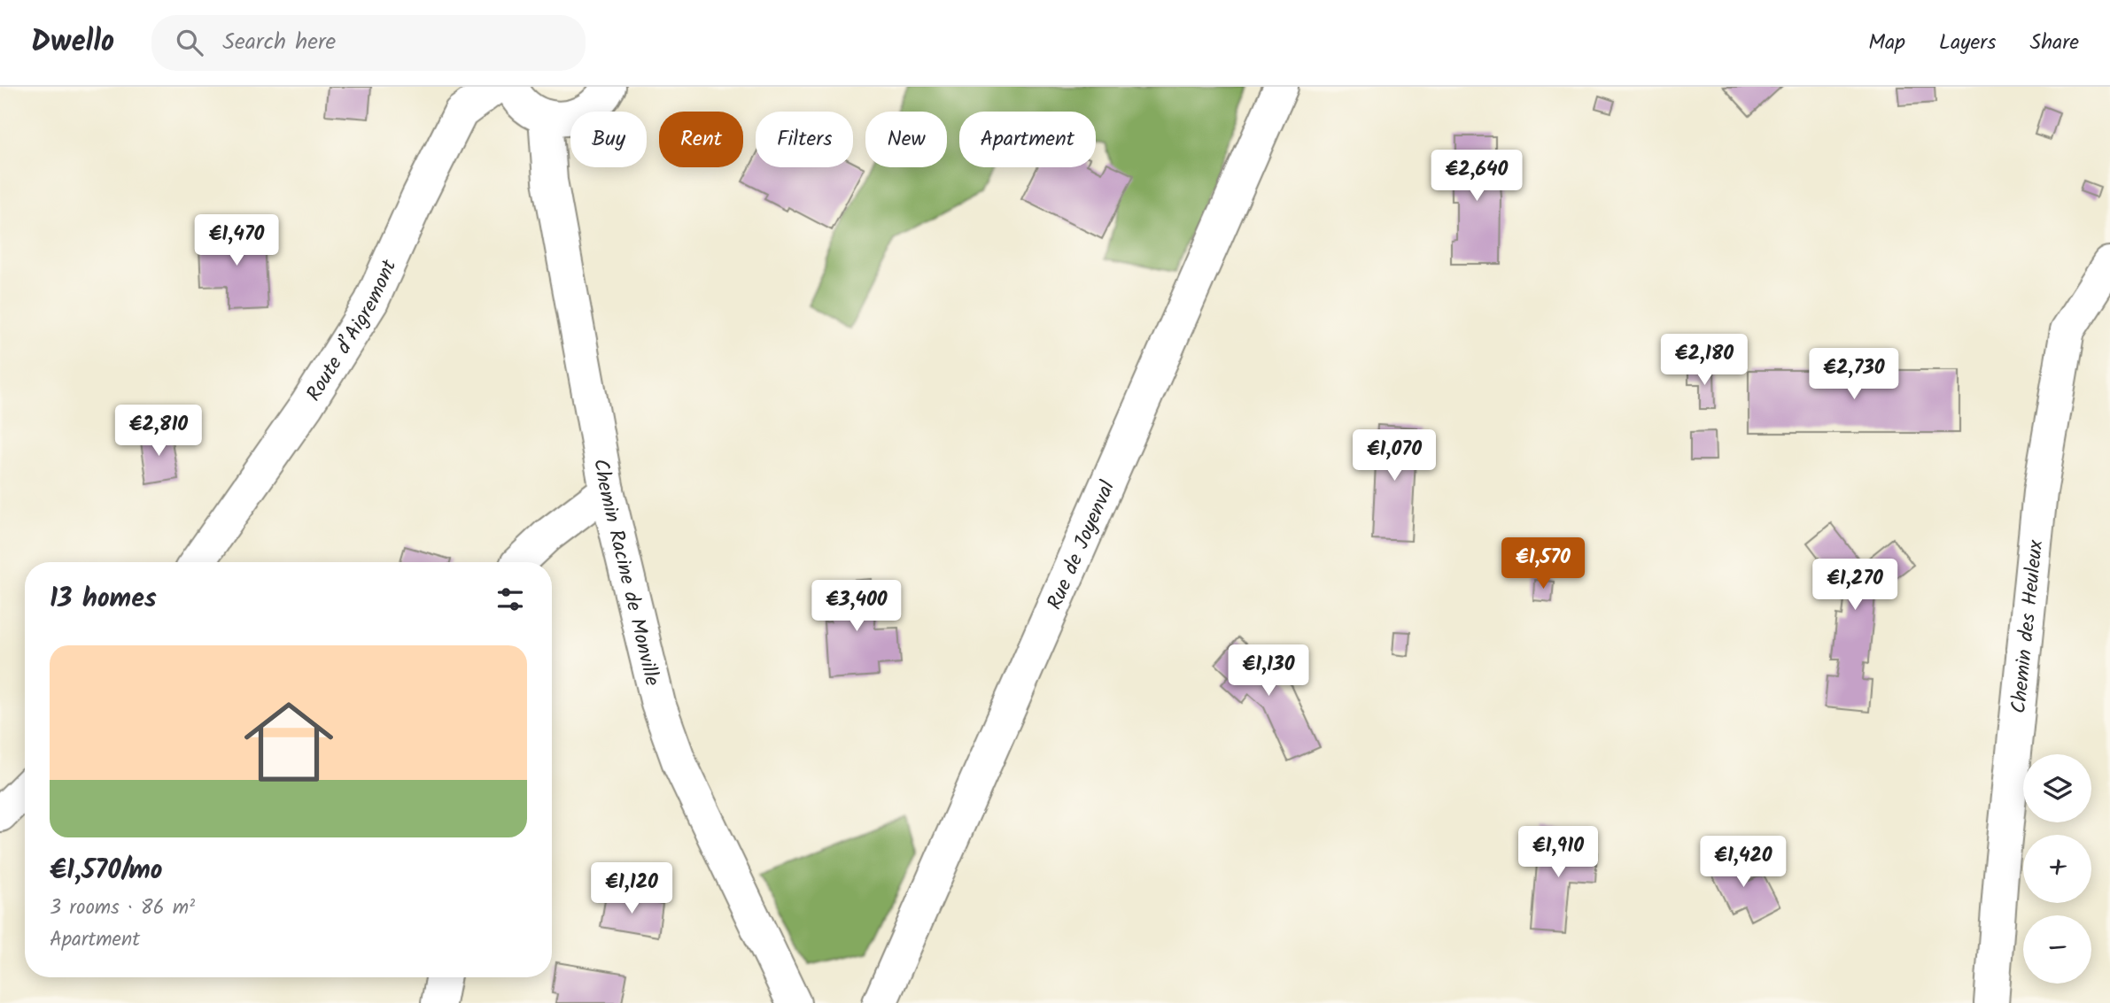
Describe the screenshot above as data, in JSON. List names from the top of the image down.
{
  "streets": {
    "street": [
      "Route d’Aigremont",
      "Rue de Joyenval",
      "Chemin Racine de Monville",
      "Chemin des Heuleux"
    ]
  },
  "page": {
    "header": "Dwello",
    "search": "Search here",
    "nav": ["Map", "Layers", "Share"],
    "chip": [
      "Buy",
      "Rent",
      "Filters",
      "New",
      "Apartment"
    ],
    "price": [
      "€2,640",
      "€1,470",
      "€2,180",
      "€2,730",
      "€2,810",
      "€1,070",
      "€1,570",
      "€1,270",
      "€3,400",
      "€1,130",
      "€1,910",
      "€1,420",
      "€1,120"
    ],
    "heading": "13 homes",
    "list": [
      {
        "name": "€1,570/mo",
        "note": "3 rooms · 86 m² · Apartment"
      }
    ],
    "map_buttons": ["+", "−"]
  }
}
